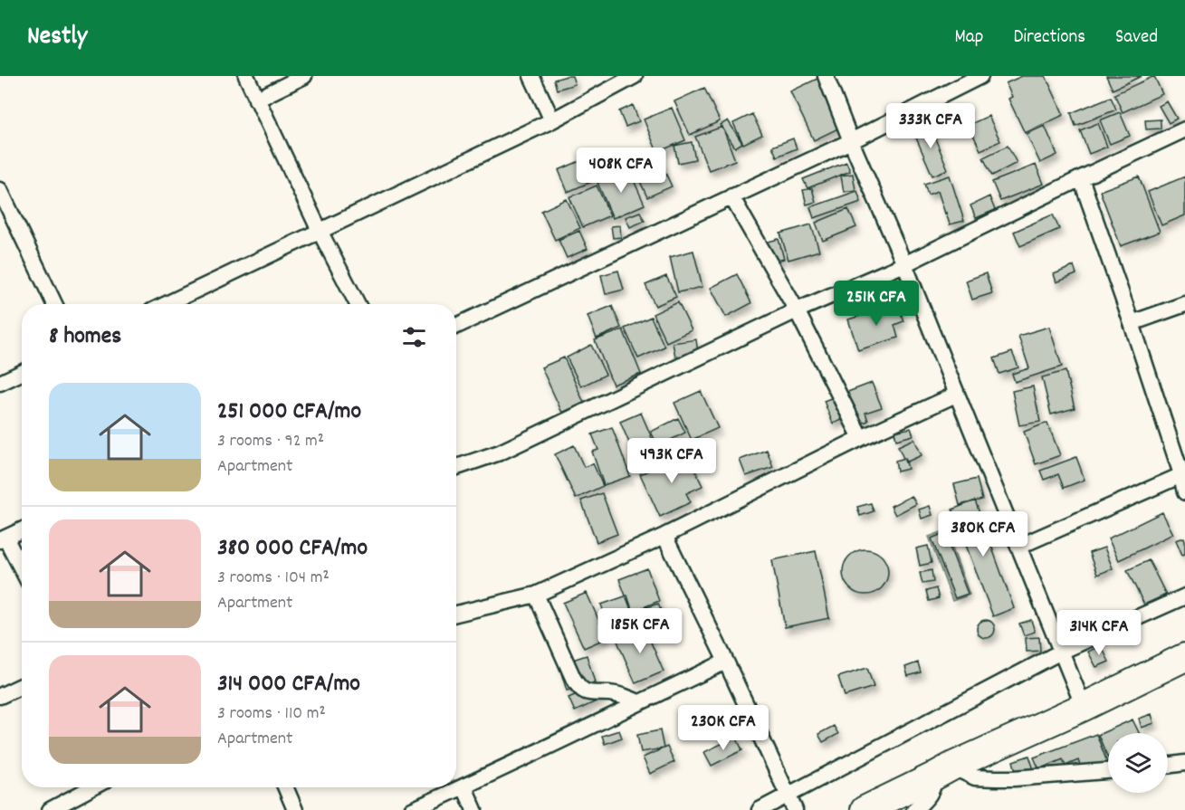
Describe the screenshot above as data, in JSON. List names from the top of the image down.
{
  "page": {
    "header": "Nestly",
    "nav": ["Map", "Directions", "Saved"],
    "price": [
      "333K CFA",
      "408K CFA",
      "251K CFA",
      "493K CFA",
      "380K CFA",
      "185K CFA",
      "314K CFA",
      "230K CFA"
    ],
    "heading": "8 homes",
    "list": [
      {
        "name": "251 000 CFA/mo",
        "note": "3 rooms · 92 m² · Apartment"
      },
      {
        "name": "380 000 CFA/mo",
        "note": "3 rooms · 104 m² · Apartment"
      },
      {
        "name": "314 000 CFA/mo",
        "note": "3 rooms · 110 m² · Apartment"
      }
    ]
  }
}
